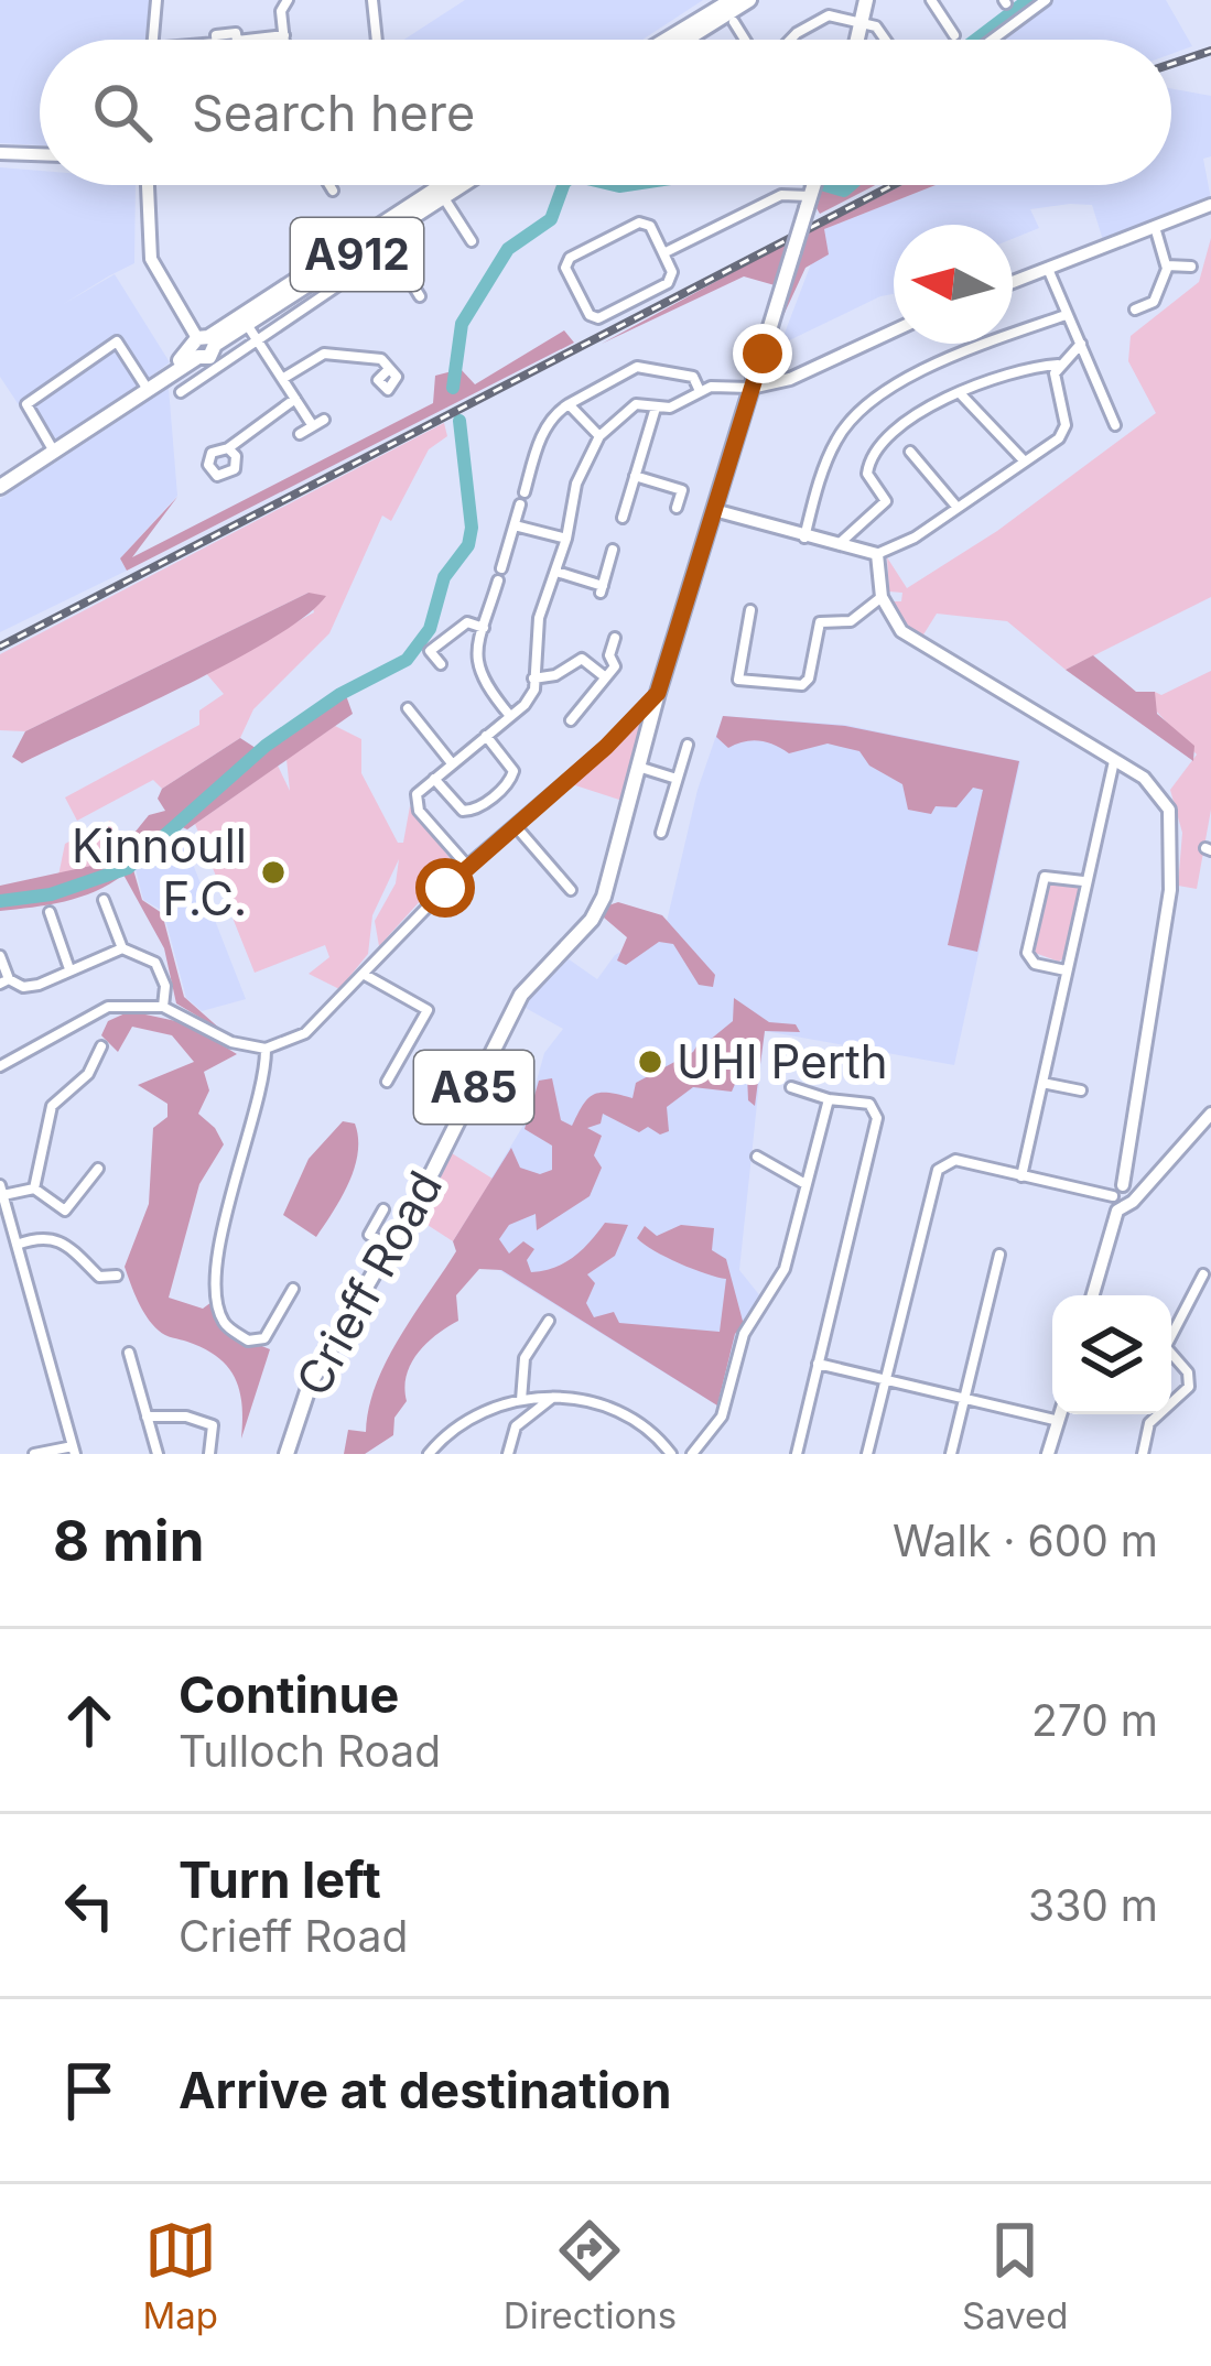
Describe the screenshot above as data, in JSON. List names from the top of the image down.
{
  "streets": {
    "main road": ["A912", "A85", "Crieff Road"]
  },
  "places": ["Kinnoull F.C.", "UHI Perth"],
  "north": "left",
  "page": {
    "search": "Search here",
    "heading": ["8 min", "Walk · 600 m"],
    "list": [
      ["Continue", "Tulloch Road", "270 m"],
      ["Turn left", "Crieff Road", "330 m"],
      "Arrive at destination"
    ],
    "nav": ["Map", "Directions", "Saved"]
  }
}
